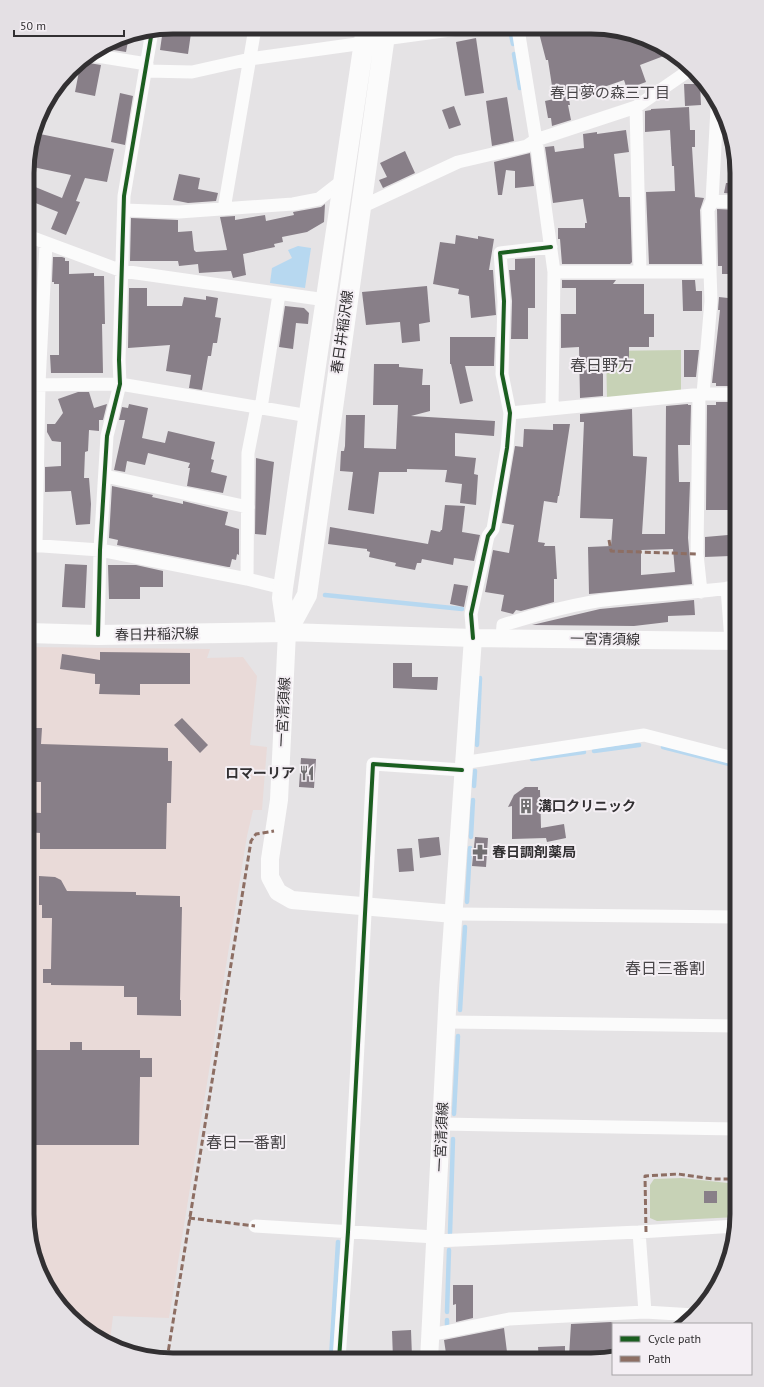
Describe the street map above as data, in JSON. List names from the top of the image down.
{
  "streets": {
    "main road": ["春日井稲沢線", "一宮清須線"]
  },
  "crossings": [
    ["春日井稲沢線", "一宮清須線"]
  ],
  "districts": [
    "春日夢の森三丁目",
    "春日野方",
    "春日三番割",
    "春日一番割"
  ],
  "places": {
    "restaurant": ["ロマーリア"],
    "building": ["溝口クリニック"],
    "pharmacy": ["春日調剤薬局"]
  },
  "legend": ["Cycle path", "Path"],
  "scale_bar": "50 m"
}
